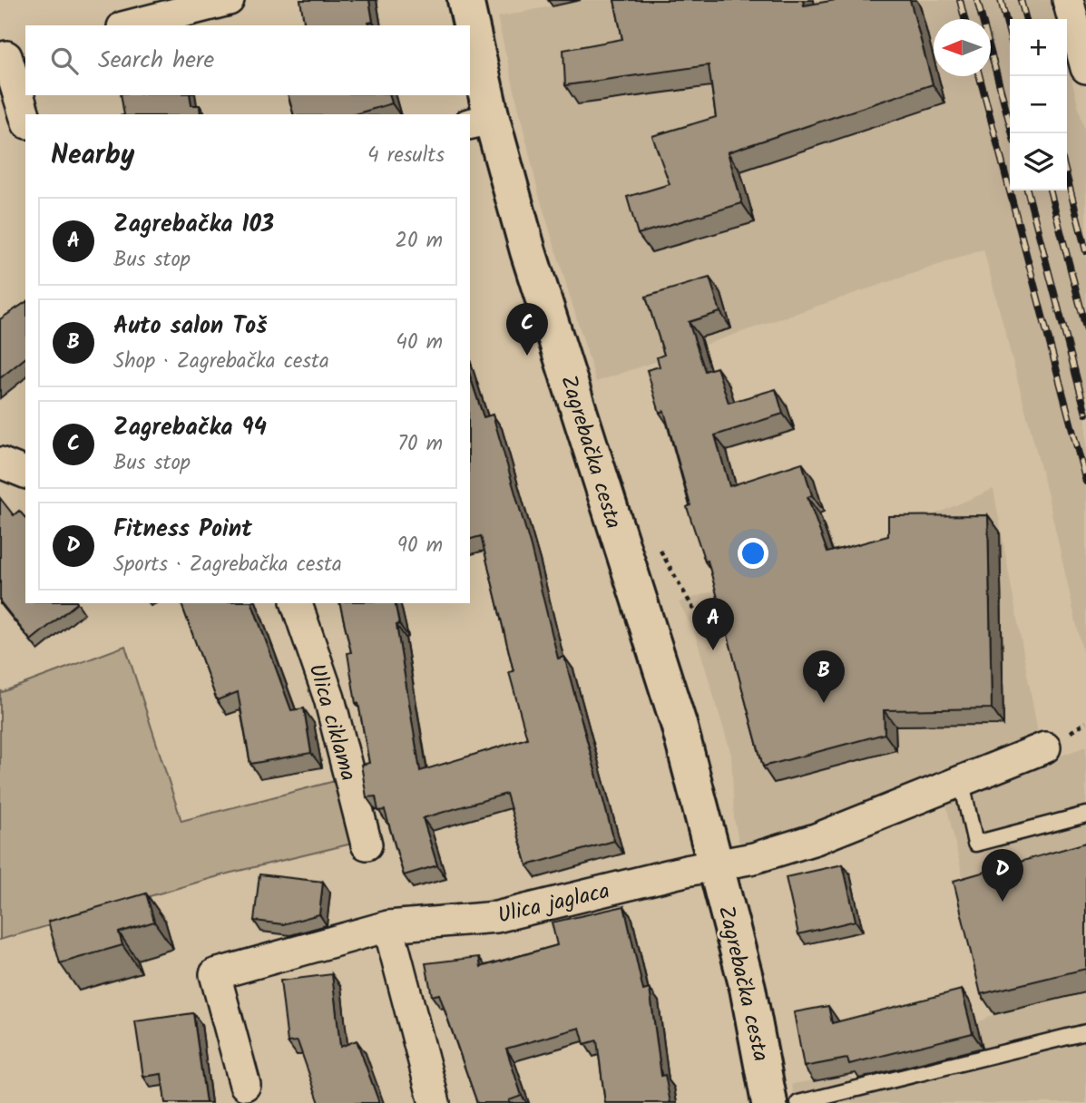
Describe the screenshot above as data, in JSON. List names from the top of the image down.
{
  "streets": {
    "main road": ["Zagrebačka cesta"],
    "street": ["Ulica ciklama", "Ulica jaglaca"]
  },
  "crossings": [
    ["Zagrebačka cesta", "Ulica jaglaca"]
  ],
  "north": "left",
  "page": {
    "map_buttons": ["+", "−"],
    "search": "Search here",
    "heading": ["Nearby", "4 results"],
    "list": [
      {
        "mark": "A",
        "name": "Zagrebačka 103",
        "note": "Bus stop",
        "value": "20 m"
      },
      {
        "mark": "B",
        "name": "Auto salon Toš",
        "note": "Shop · Zagrebačka cesta",
        "value": "40 m"
      },
      {
        "mark": "C",
        "name": "Zagrebačka 94",
        "note": "Bus stop",
        "value": "70 m"
      },
      {
        "mark": "D",
        "name": "Fitness Point",
        "note": "Sports · Zagrebačka cesta",
        "value": "90 m"
      }
    ],
    "pins": [
      "C",
      "A",
      "B",
      "D"
    ]
  }
}
